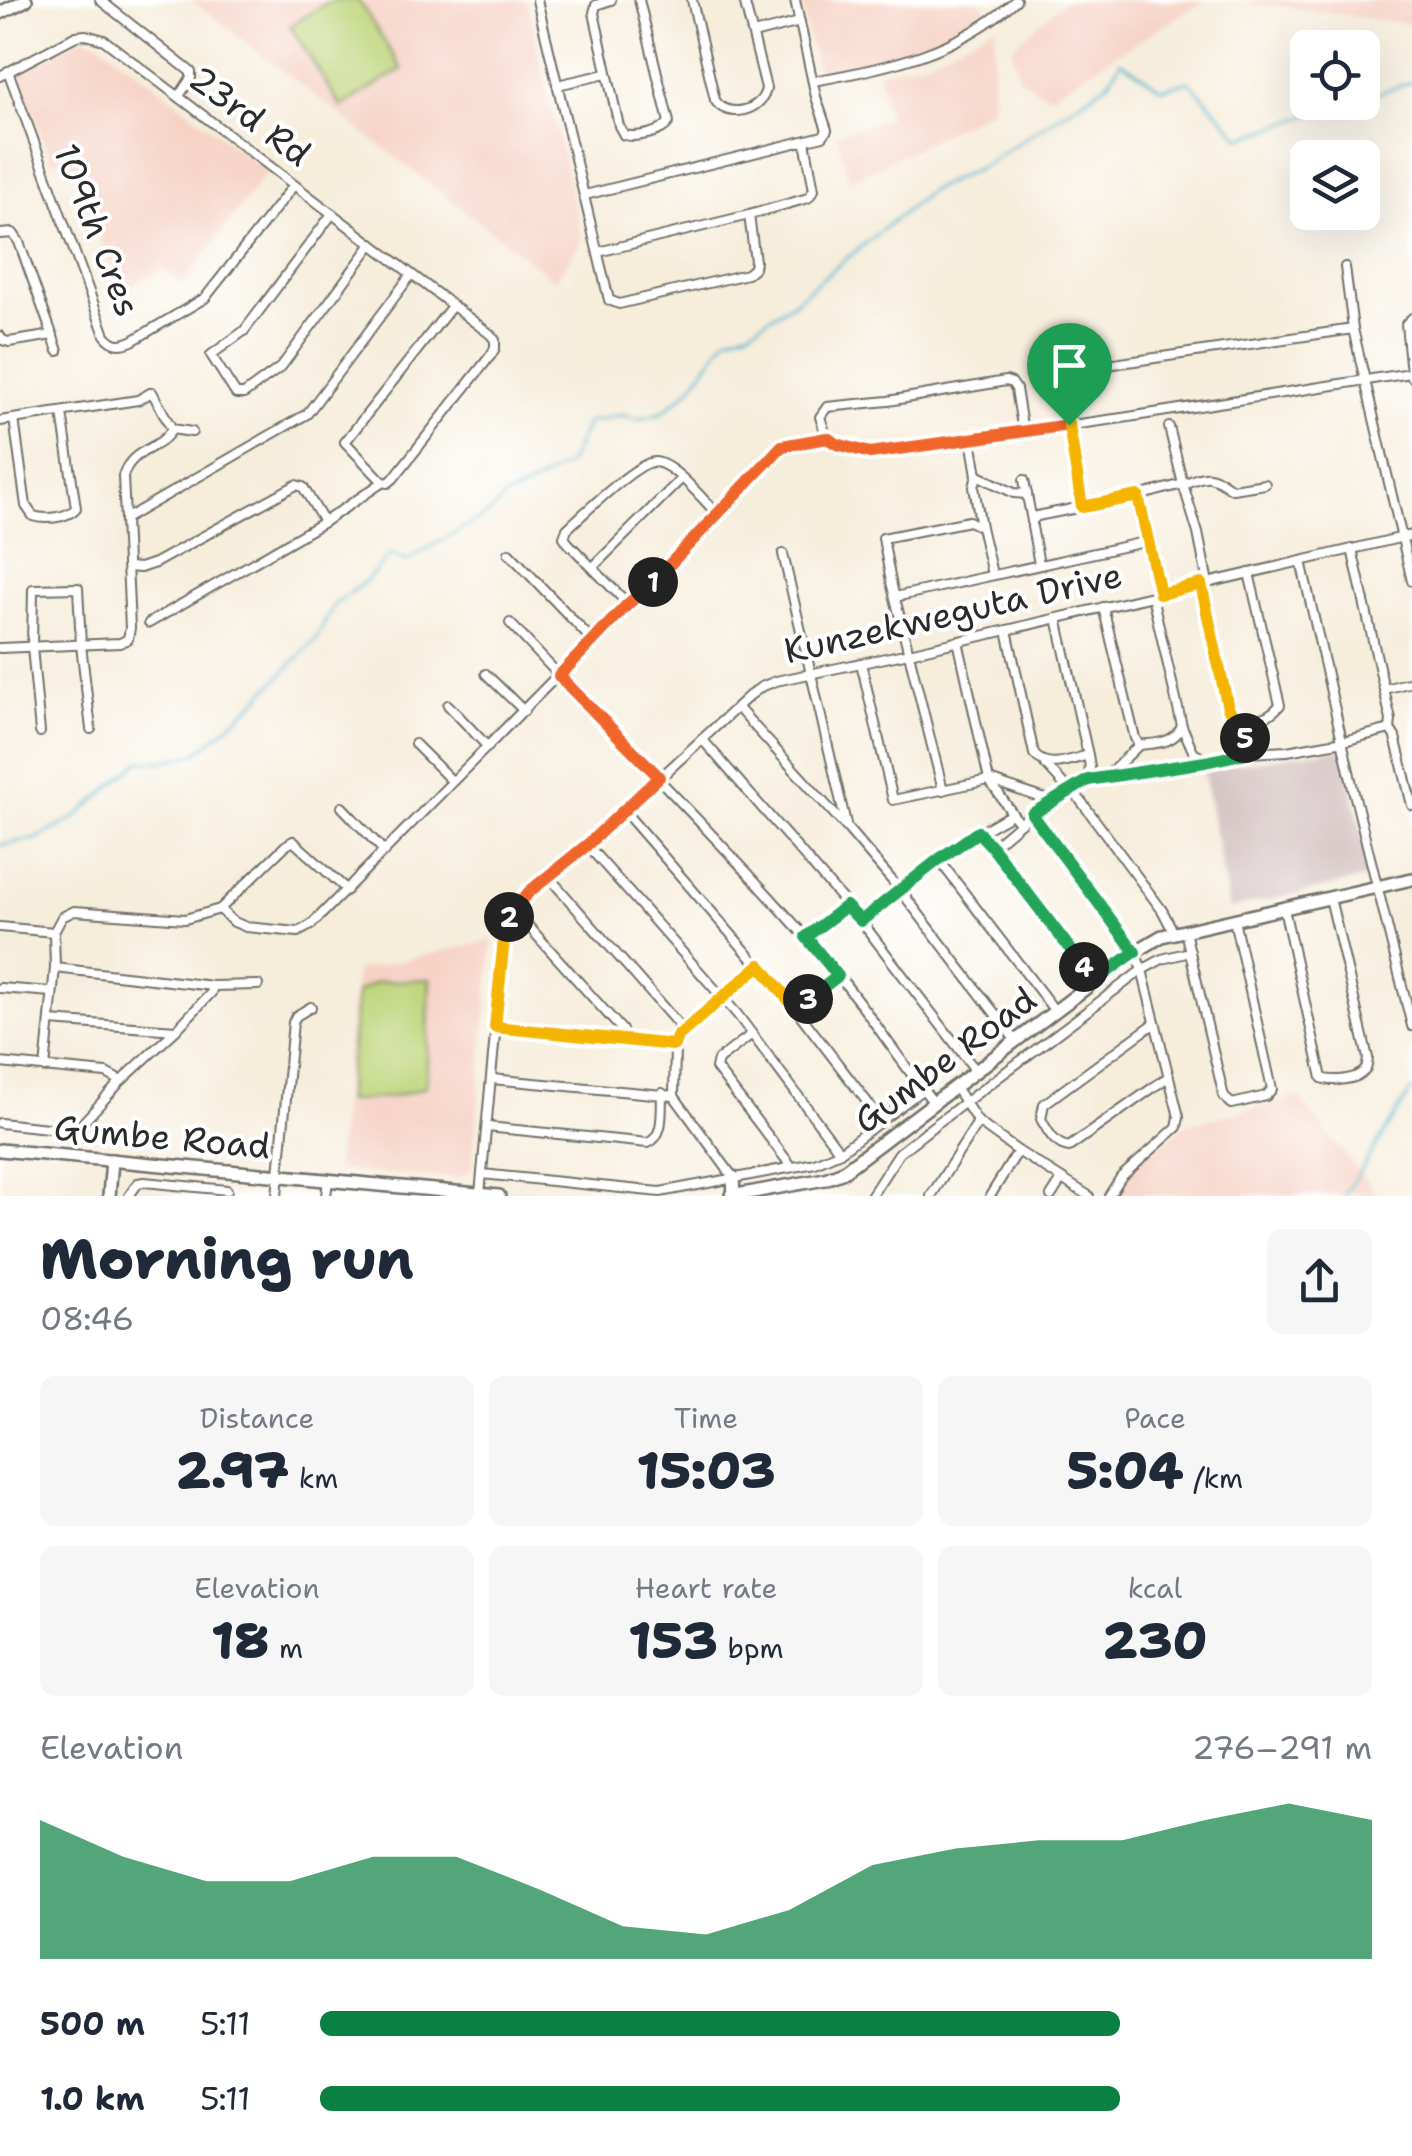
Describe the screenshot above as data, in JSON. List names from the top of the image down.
{
  "streets": {
    "street": [
      "23rd Rd",
      "109th Cres",
      "Kunzekweguta Drive",
      "Gumbe Road"
    ]
  },
  "crossings": [
    ["23rd Rd", "109th Cres"]
  ],
  "page": {
    "pins": [
      "1",
      "5",
      "2",
      "4",
      "3"
    ],
    "heading": ["Morning run", "08:46"],
    "stats": [
      ["Distance", "2.97 km"],
      ["Time", "15:03"],
      ["Pace", "5:04 /km"],
      ["Elevation", "18 m"],
      ["Heart rate", "153 bpm"],
      ["kcal", "230"]
    ],
    "chart": ["Elevation", "276–291 m"],
    "list": [
      {
        "name": "500 m",
        "note": "5:11"
      },
      {
        "name": "1.0 km",
        "note": "5:11"
      }
    ]
  }
}
